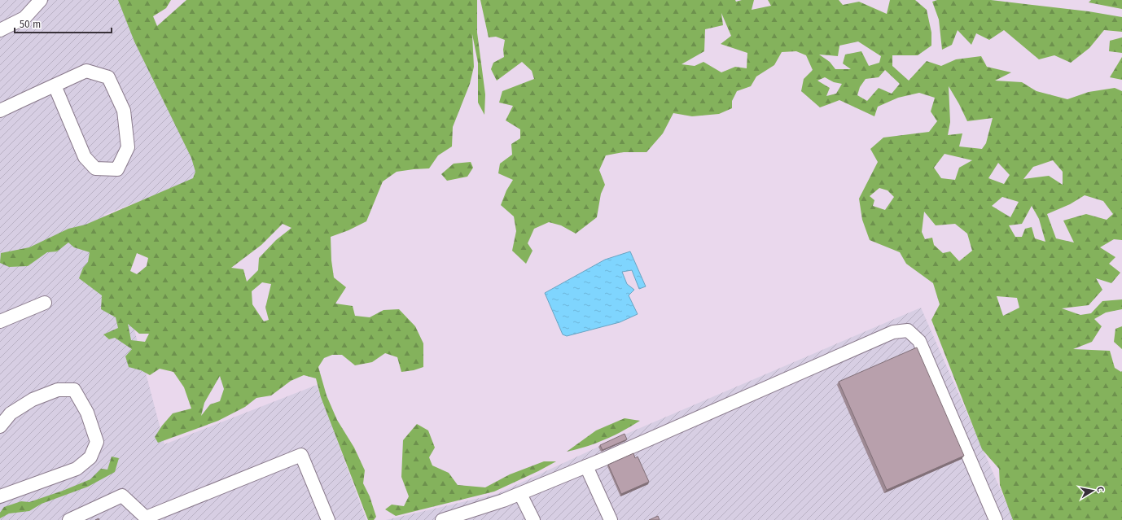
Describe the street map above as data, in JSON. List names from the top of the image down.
{
  "scale_bar": "50 m",
  "north": "right"
}
